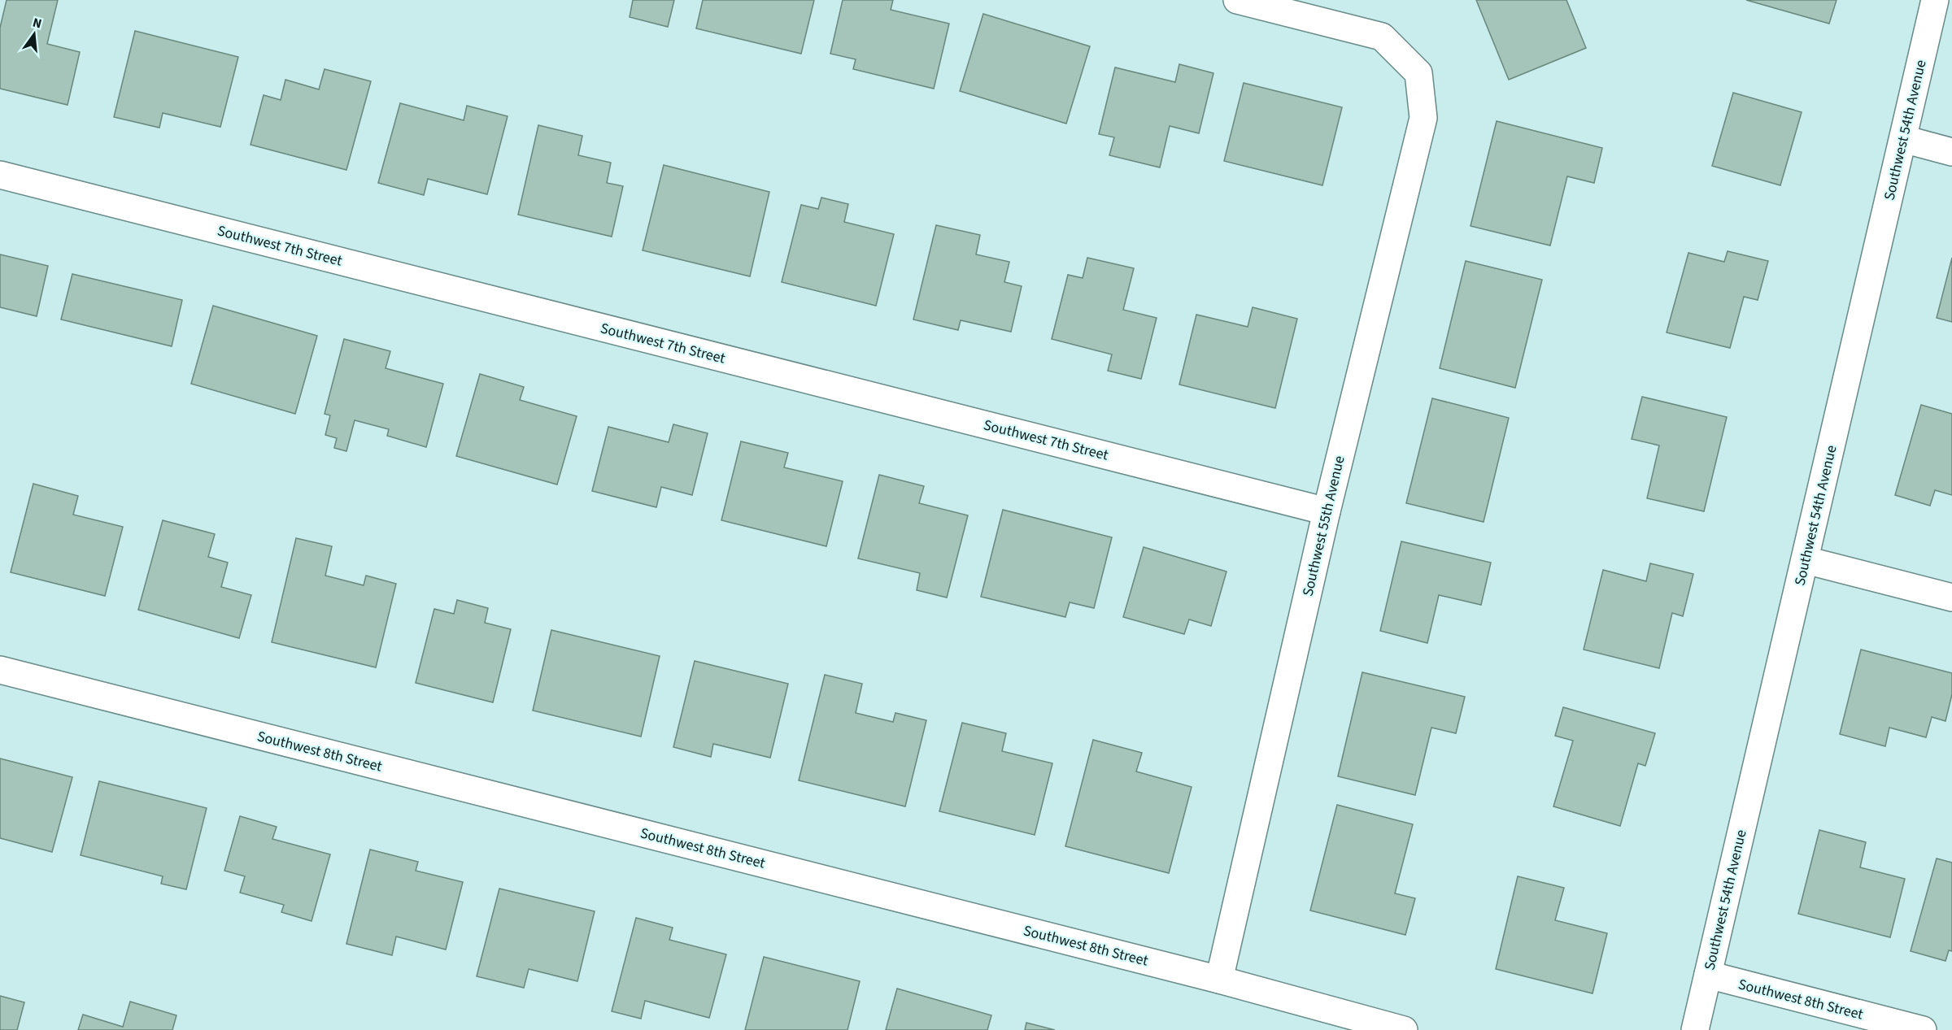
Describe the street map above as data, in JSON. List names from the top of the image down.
{
  "streets": {
    "street": [
      "Southwest 54th Avenue",
      "Southwest 7th Street",
      "Southwest 55th Avenue",
      "Southwest 8th Street"
    ]
  },
  "crossings": [
    ["Southwest 54th Avenue", "Southwest 8th Street"],
    ["Southwest 7th Street", "Southwest 55th Avenue"],
    ["Southwest 55th Avenue", "Southwest 8th Street"]
  ],
  "north": "top"
}
